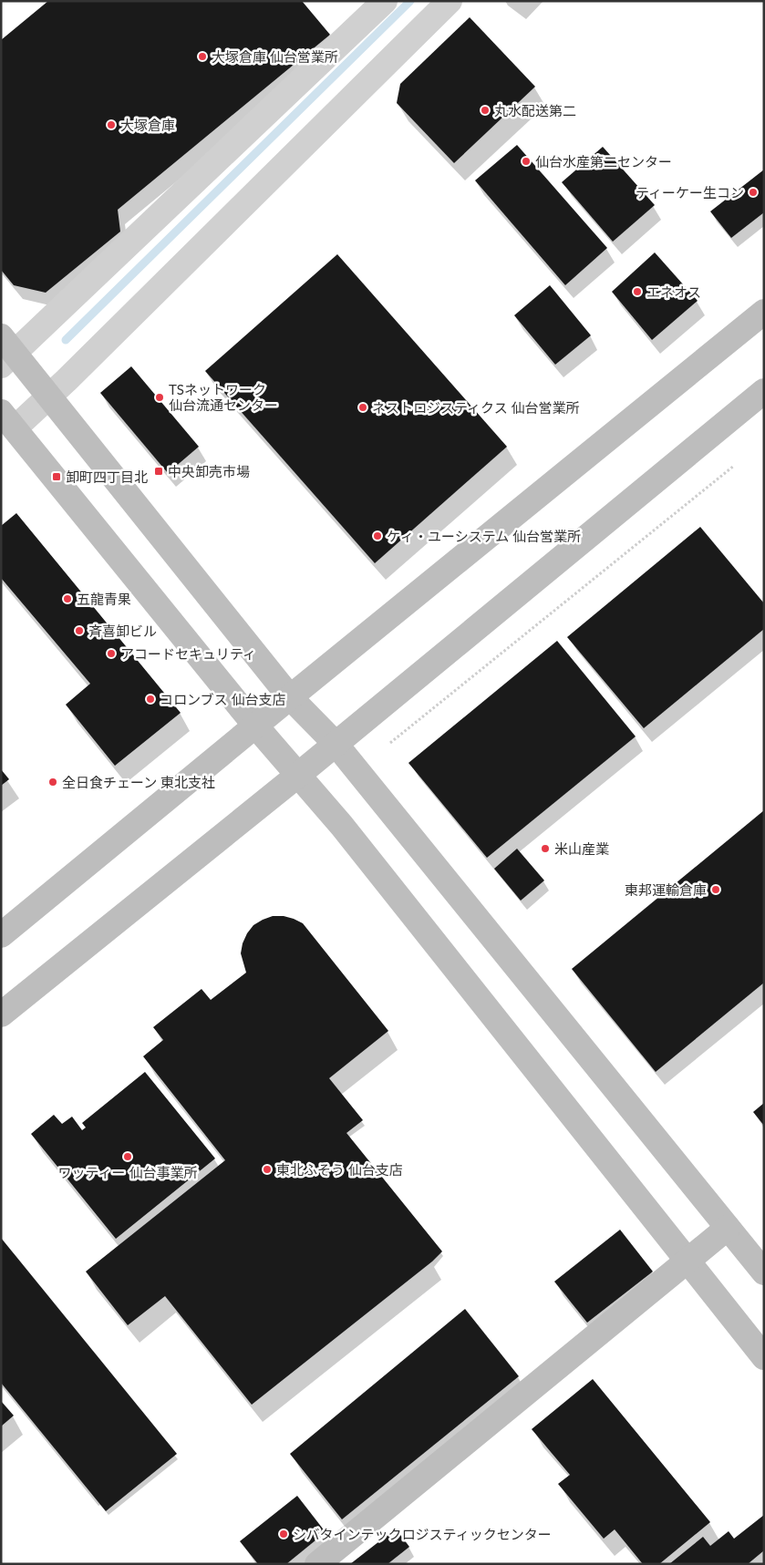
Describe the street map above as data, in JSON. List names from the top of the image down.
{
  "places": {
    "other": [
      "大塚倉庫 仙台営業所",
      "丸水配送第二",
      "大塚倉庫",
      "仙台水産第二センター",
      "ティーケー生コン",
      "エネオス",
      "TSネットワーク 仙台流通センター",
      "ネストロジスティクス 仙台営業所",
      "ケィ・ユーシステム 仙台営業所",
      "五龍青果",
      "斉喜卸ビル",
      "アコードセキュリティ",
      "コロンブス 仙台支店",
      "全日食チェーン 東北支社",
      "米山産業",
      "東邦運輸倉庫",
      "ワッティー 仙台事業所",
      "東北ふそう 仙台支店",
      "シバタインテックロジスティックセンター"
    ],
    "transit": ["中央卸売市場", "卸町四丁目北"]
  }
}
